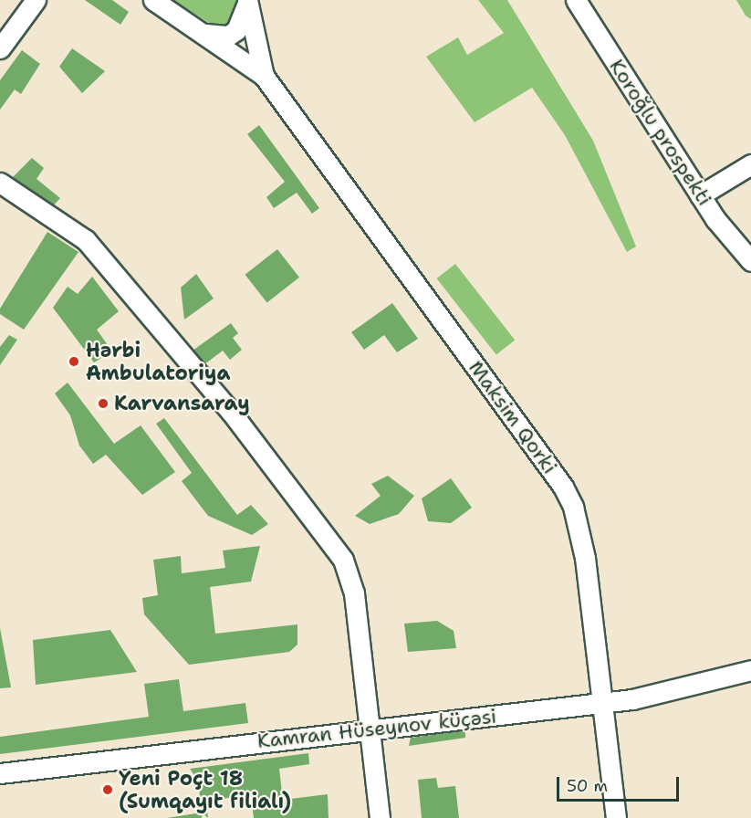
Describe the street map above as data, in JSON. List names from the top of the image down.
{
  "streets": {
    "street": ["Koroğlu prospekti", "Maksim Qorki", "Kamran Hüseynov küçəsi"]
  },
  "crossings": [
    ["Maksim Qorki", "Kamran Hüseynov küçəsi"]
  ],
  "places": ["Hərbi Ambulatoriya", "Karvansaray", "Yeni Poçt 18 (Sumqayıt filialı)"],
  "scale_bar": "50 m"
}
